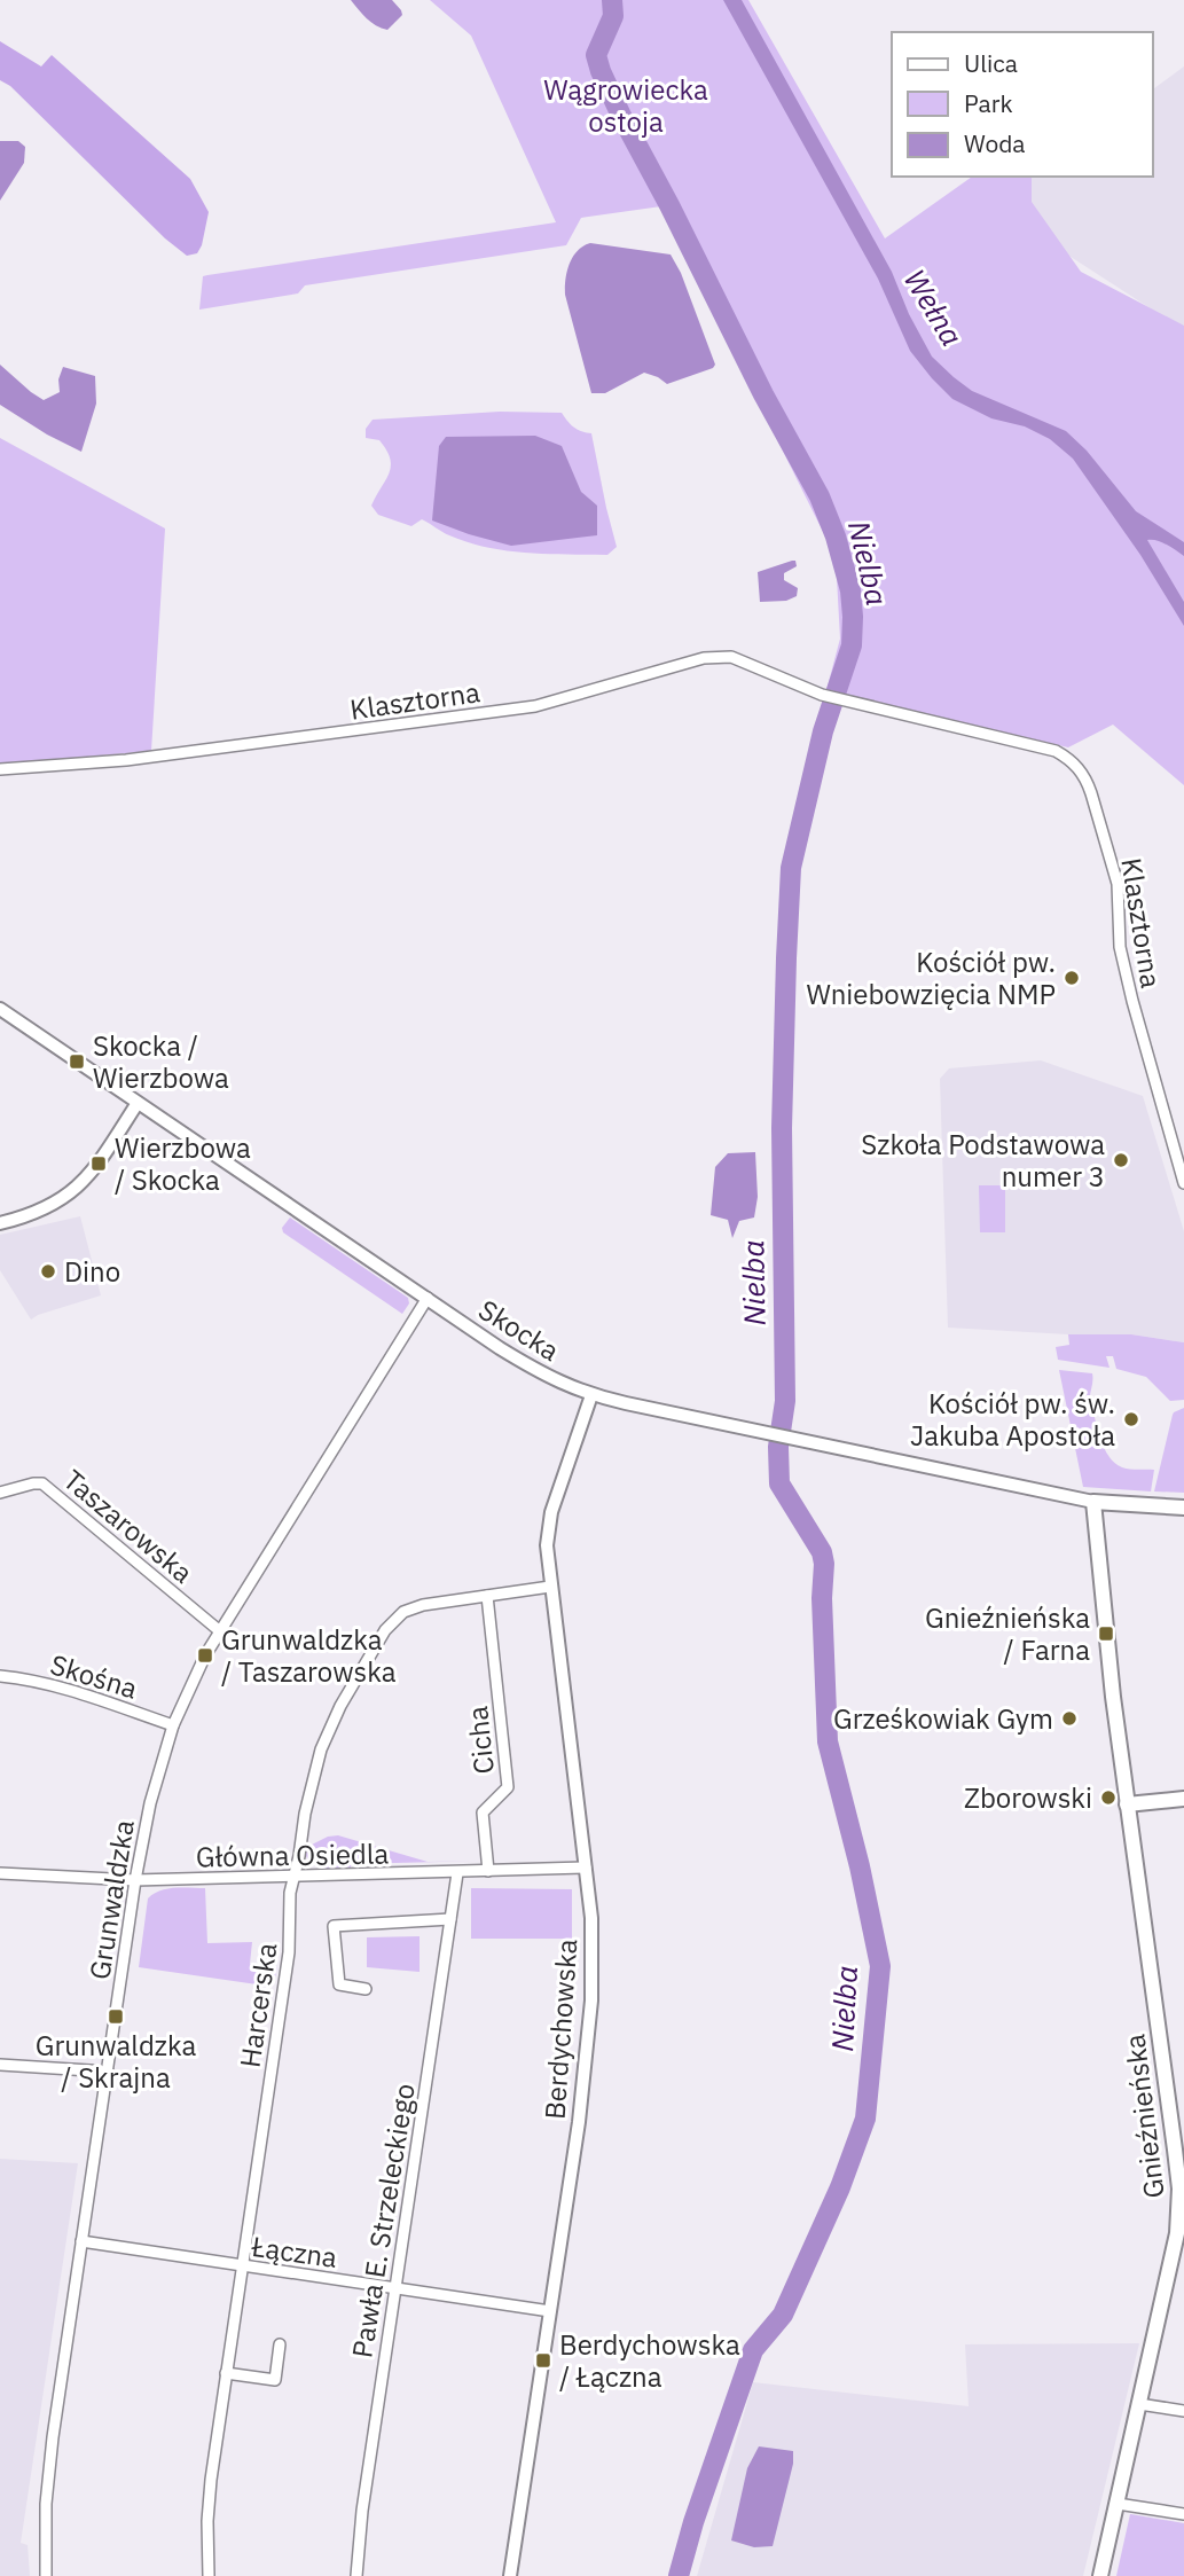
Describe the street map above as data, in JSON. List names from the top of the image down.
{
  "streets": {
    "main road": ["Gnieźnieńska"],
    "street": [
      "Klasztorna",
      "Skocka",
      "Taszarowska",
      "Skośna",
      "Cicha",
      "Główna Osiedla",
      "Grunwaldzka",
      "Harcerska",
      "Berdychowska",
      "Pawła E. Strzeleckiego",
      "Łączna"
    ]
  },
  "crossings": [
    ["Skocka", "Grunwaldzka"],
    ["Skocka", "Berdychowska"],
    ["Skocka", "Gnieźnieńska"],
    ["Taszarowska", "Grunwaldzka"],
    ["Skośna", "Grunwaldzka"],
    ["Cicha", "Główna Osiedla"],
    ["Cicha", "Harcerska"],
    ["Główna Osiedla", "Grunwaldzka"],
    ["Główna Osiedla", "Harcerska"],
    ["Główna Osiedla", "Berdychowska"],
    ["Główna Osiedla", "Pawła E. Strzeleckiego"],
    ["Grunwaldzka", "Łączna"],
    ["Harcerska", "Berdychowska"],
    ["Harcerska", "Łączna"],
    ["Berdychowska", "Łączna"],
    ["Pawła E. Strzeleckiego", "Łączna"]
  ],
  "water": ["Wełna", "Nielba"],
  "parks": ["Wągrowiecka ostoja"],
  "places": {
    "other": [
      "Kościół pw. Wniebowzięcia NMP",
      "Szkoła Podstawowa numer 3",
      "Dino",
      "Kościół pw. św. Jakuba Apostoła",
      "Grześkowiak Gym",
      "Zborowski"
    ],
    "transit": [
      "Skocka / Wierzbowa",
      "Wierzbowa / Skocka",
      "Gnieźnieńska / Farna",
      "Grunwaldzka / Taszarowska",
      "Grunwaldzka / Skrajna",
      "Berdychowska / Łączna"
    ]
  },
  "legend": ["Ulica", "Park", "Woda"]
}
